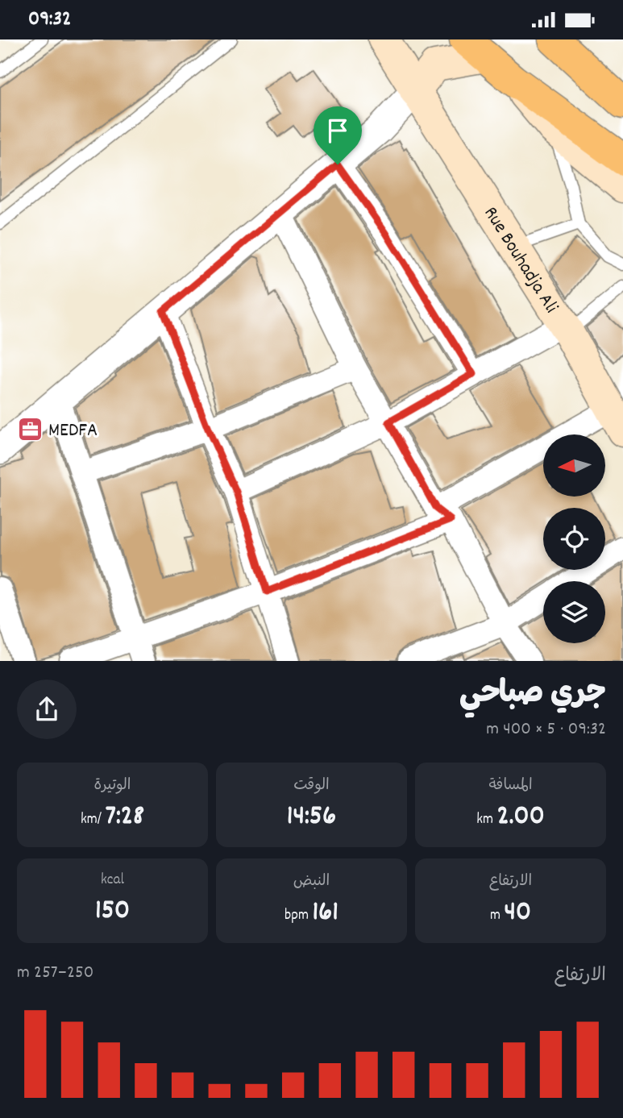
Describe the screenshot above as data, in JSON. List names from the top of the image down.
{
  "streets": {
    "main road": ["Rue Bouhadja Ali"]
  },
  "places": {
    "office": ["MEDFA"]
  },
  "north": "left",
  "page": {
    "status": "09:32",
    "heading": ["جري صباحي", "09:32 · 5 × 400 m"],
    "stats": [
      ["المسافة", "2.00 km"],
      ["الوقت", "14:56"],
      ["الوتيرة", "7:28 /km"],
      ["الارتفاع", "40 m"],
      ["النبض", "161 bpm"],
      ["kcal", "150"]
    ],
    "chart": ["الارتفاع", "250–257 m"]
  }
}
